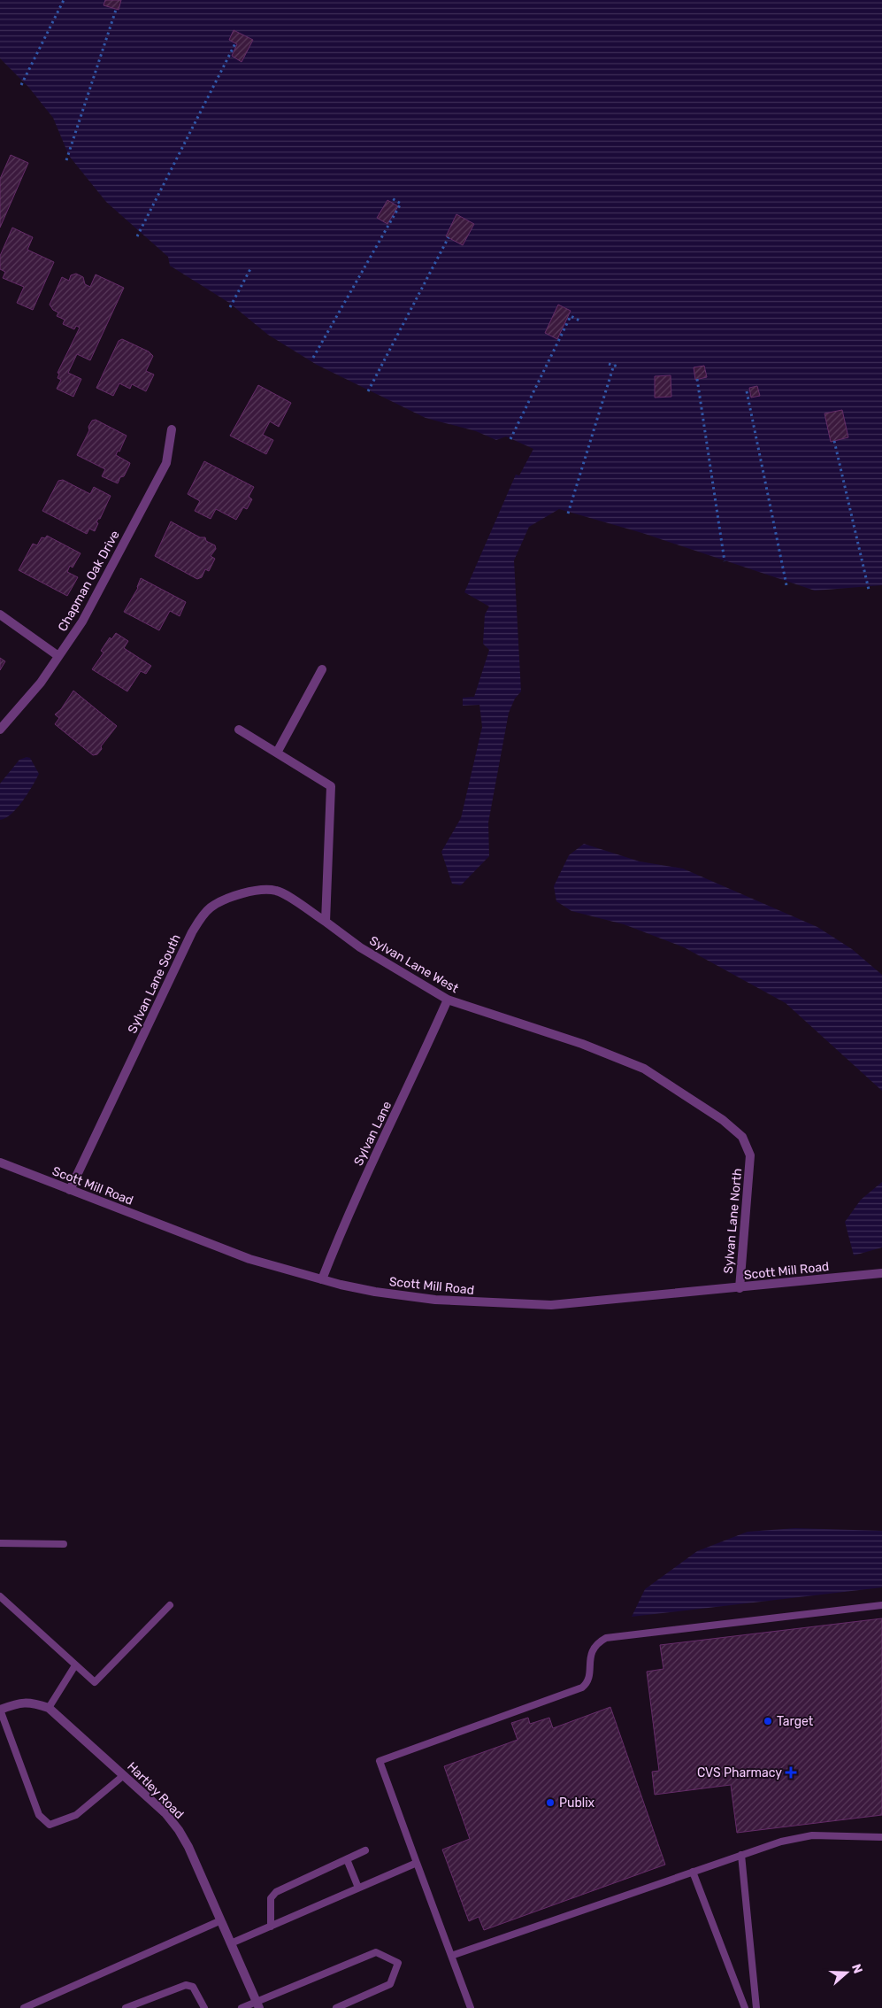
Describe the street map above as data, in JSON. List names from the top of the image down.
{
  "streets": {
    "street": [
      "Chapman Oak Drive",
      "Sylvan Lane West",
      "Sylvan Lane South",
      "Sylvan Lane",
      "Scott Mill Road",
      "Sylvan Lane North",
      "Hartley Road"
    ]
  },
  "crossings": [
    ["Sylvan Lane West", "Sylvan Lane South"],
    ["Sylvan Lane West", "Sylvan Lane"],
    ["Sylvan Lane West", "Sylvan Lane North"],
    ["Sylvan Lane South", "Scott Mill Road"],
    ["Sylvan Lane", "Scott Mill Road"],
    ["Scott Mill Road", "Sylvan Lane North"]
  ],
  "places": {
    "other": ["Target", "Publix"],
    "health": ["CVS Pharmacy"]
  },
  "north": "right"
}
